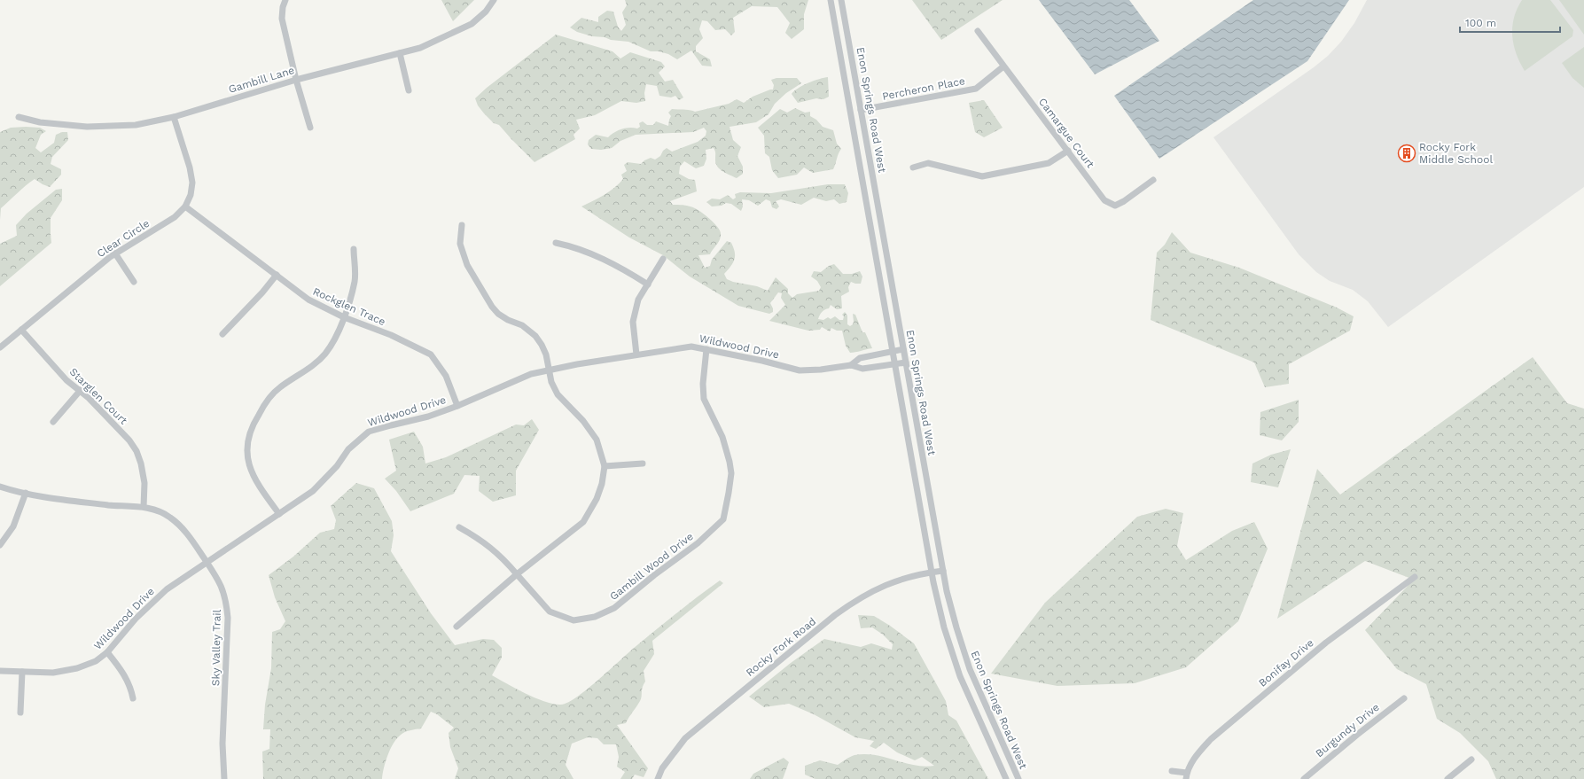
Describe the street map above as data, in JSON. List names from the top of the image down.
{
  "streets": {
    "street": [
      "Gambill Lane",
      "Percheron Place",
      "Enon Springs Road West",
      "Camargue Court",
      "Clear Circle",
      "Rockglen Trace",
      "Wildwood Drive",
      "Starglen Court",
      "Gambill Wood Drive",
      "Rocky Fork Road",
      "Sky Valley Trail",
      "Bonifay Drive",
      "Burgundy Drive"
    ]
  },
  "crossings": [
    ["Gambill Lane", "Clear Circle"],
    ["Percheron Place", "Enon Springs Road West"],
    ["Percheron Place", "Camargue Court"],
    ["Enon Springs Road West", "Wildwood Drive"],
    ["Enon Springs Road West", "Rocky Fork Road"],
    ["Clear Circle", "Rockglen Trace"],
    ["Clear Circle", "Starglen Court"],
    ["Rockglen Trace", "Wildwood Drive"],
    ["Wildwood Drive", "Gambill Wood Drive"],
    ["Wildwood Drive", "Sky Valley Trail"],
    ["Starglen Court", "Sky Valley Trail"]
  ],
  "places": {
    "building": ["Rocky Fork Middle School"]
  },
  "scale_bar": "100 m"
}
